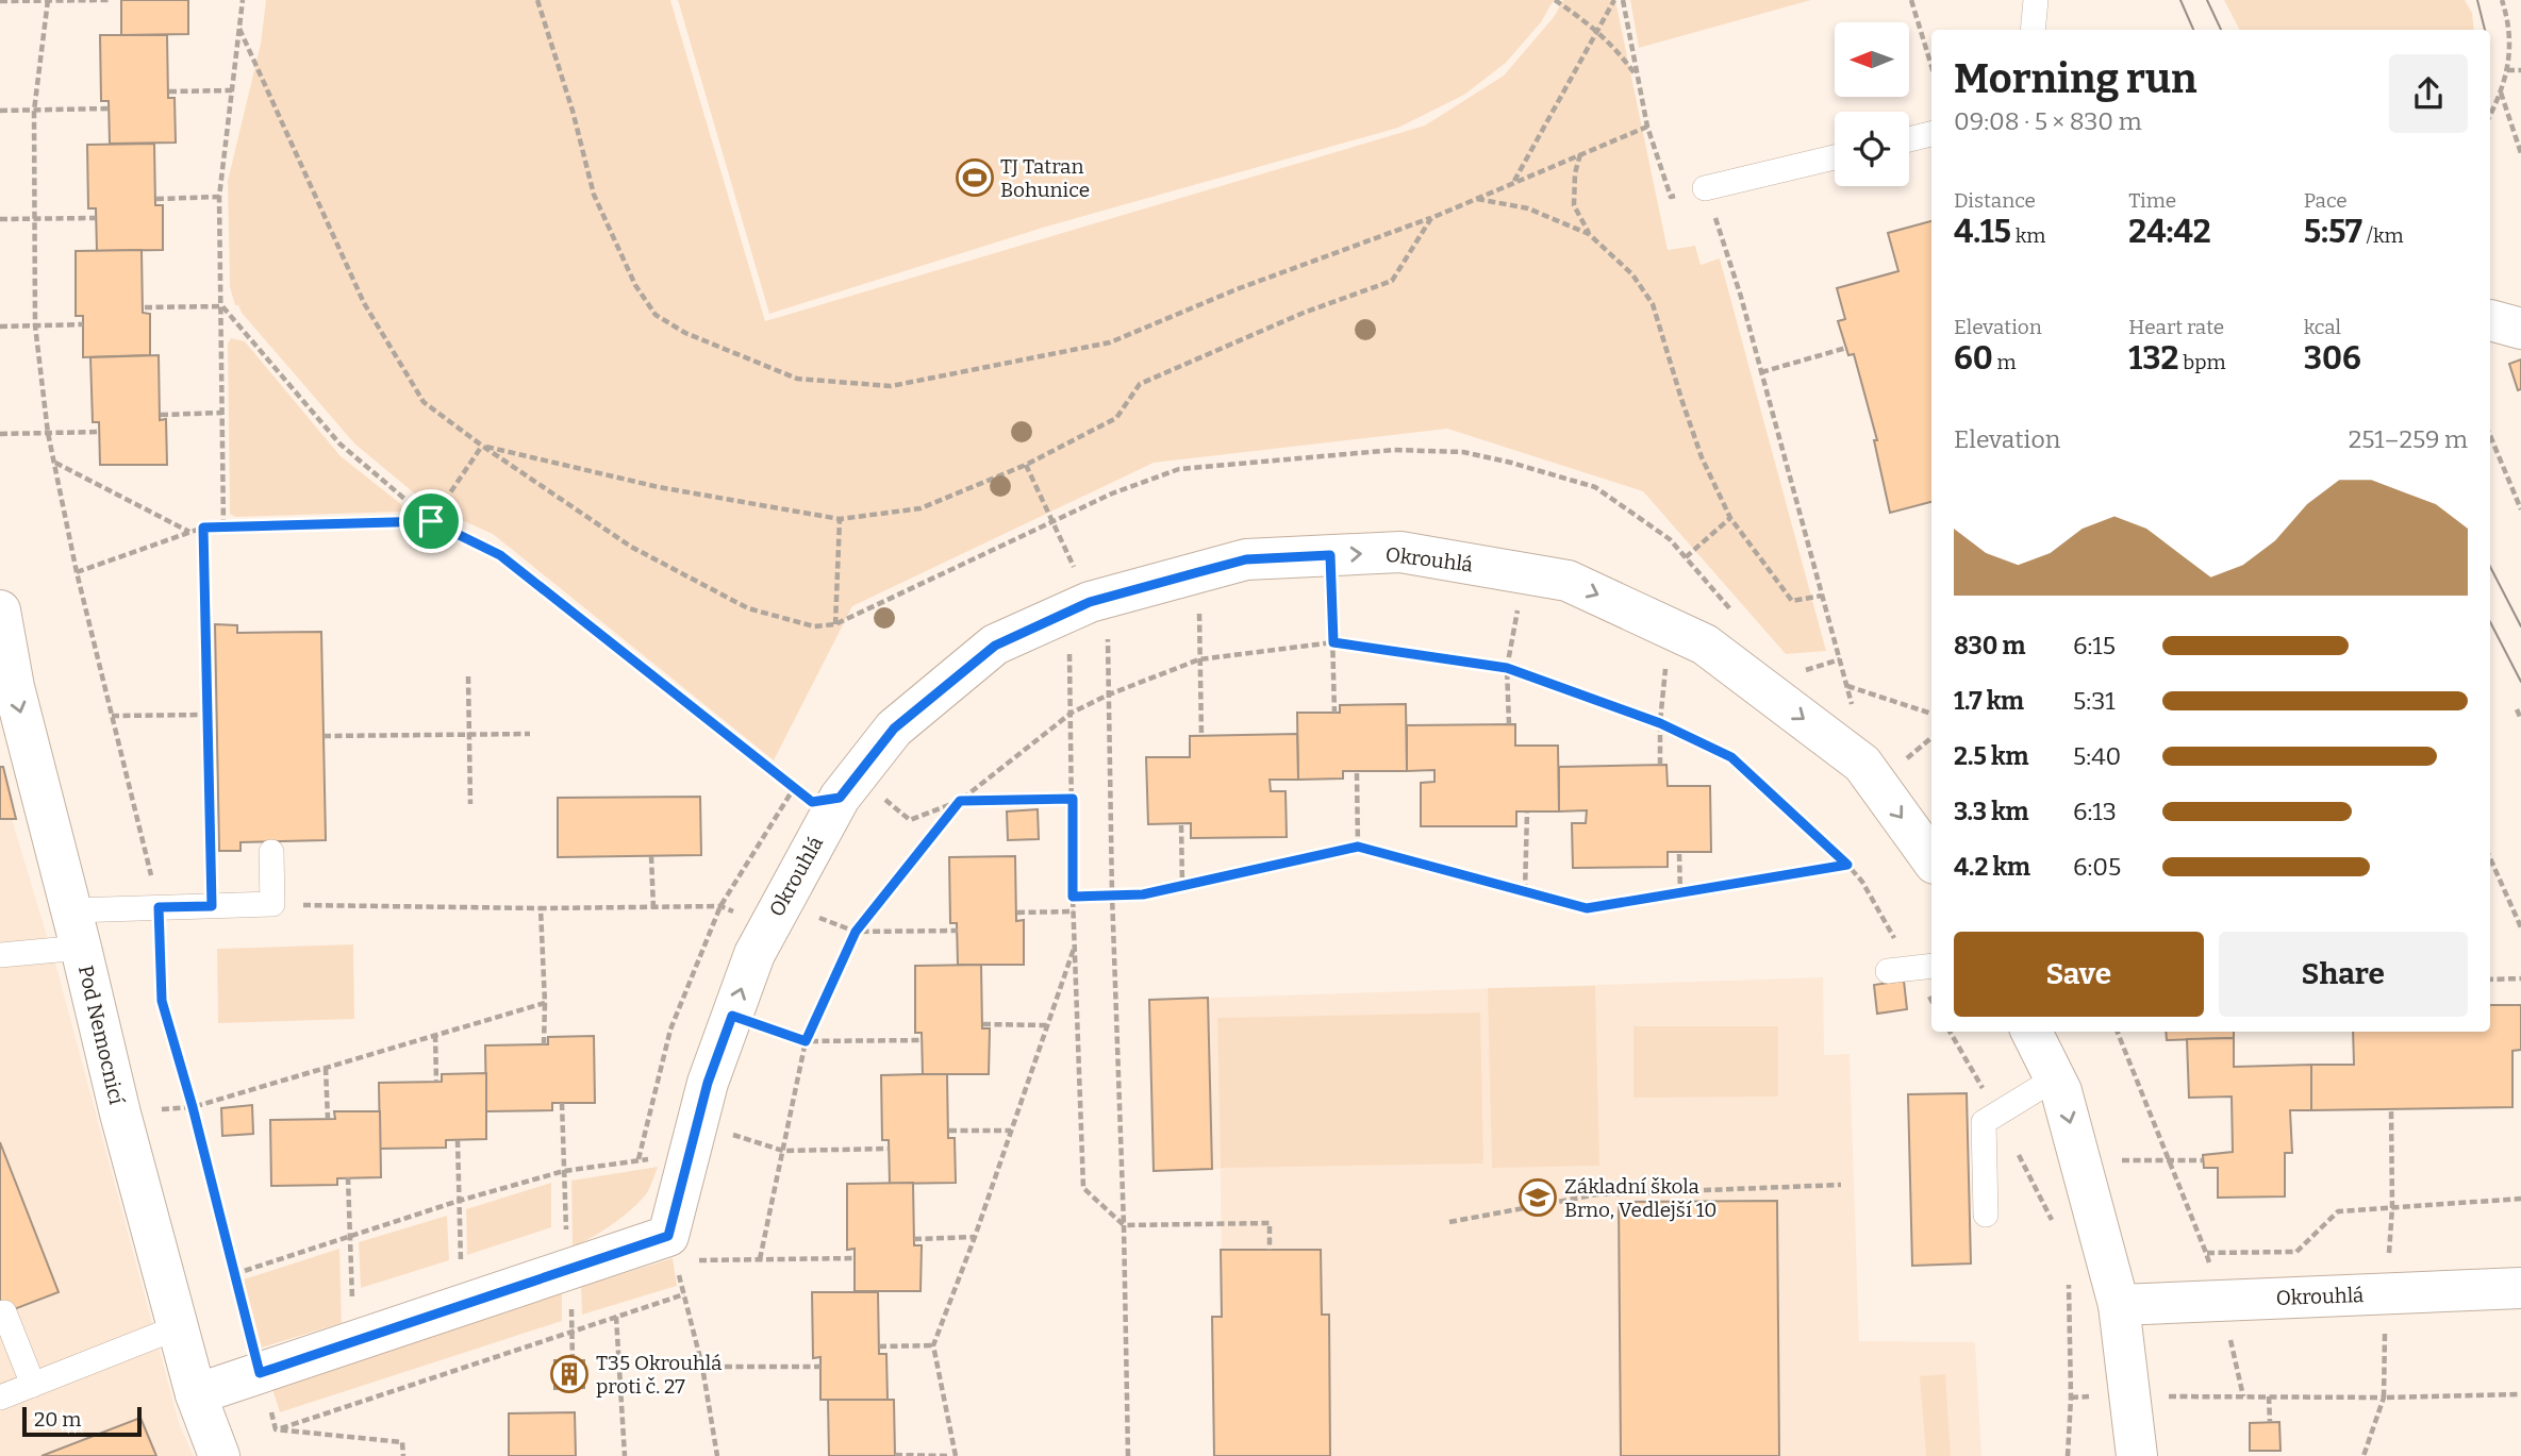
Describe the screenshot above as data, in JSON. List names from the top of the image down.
{
  "streets": {
    "street": ["Okrouhlá", "Pod Nemocnicí"]
  },
  "one_way": ["Pod Nemocnicí"],
  "places": {
    "sports": ["TJ Tatran Bohunice"],
    "school or university": ["Základní škola Brno, Vedlejší 10"],
    "building": ["T35 Okrouhlá proti č. 27"]
  },
  "scale_bar": "20 m",
  "north": "left",
  "page": {
    "heading": ["Morning run", "09:08 · 5 × 830 m"],
    "stats": [
      ["Distance", "4.15 km"],
      ["Time", "24:42"],
      ["Pace", "5:57 /km"],
      ["Elevation", "60 m"],
      ["Heart rate", "132 bpm"],
      ["kcal", "306"]
    ],
    "chart": ["Elevation", "251–259 m"],
    "list": [
      {
        "name": "830 m",
        "note": "6:15"
      },
      {
        "name": "1.7 km",
        "note": "5:31"
      },
      {
        "name": "2.5 km",
        "note": "5:40"
      },
      {
        "name": "3.3 km",
        "note": "6:13"
      },
      {
        "name": "4.2 km",
        "note": "6:05"
      }
    ],
    "buttons": ["Save", "Share"],
    "scale": "20 m"
  }
}
